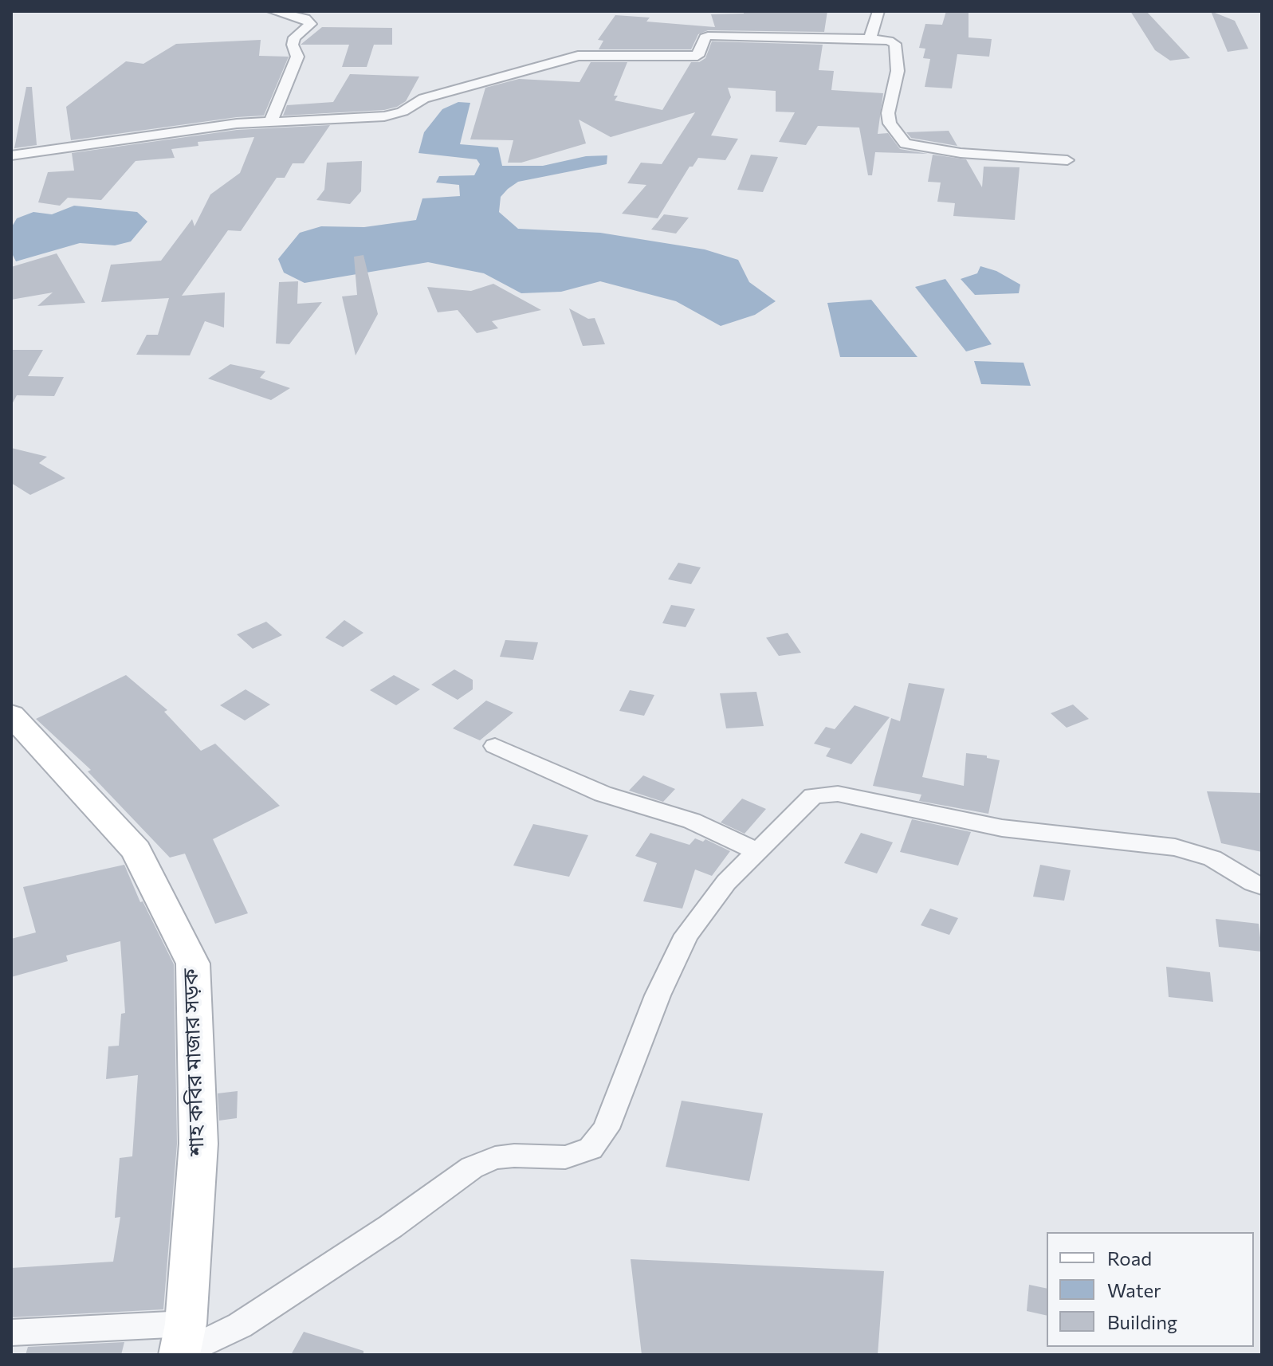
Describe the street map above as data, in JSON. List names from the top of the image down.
{
  "streets": {
    "street": ["শাহ কবির মাজার সড়ক"]
  },
  "legend": ["Road", "Water", "Building"]
}
